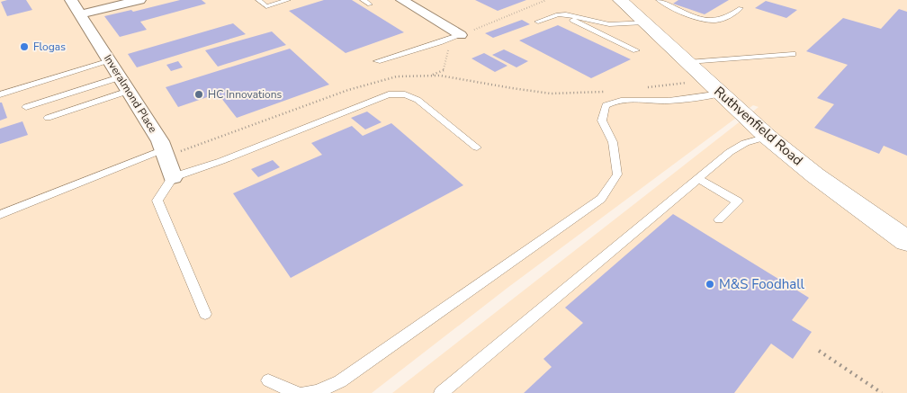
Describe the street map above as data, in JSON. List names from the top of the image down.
{
  "streets": {
    "street": ["Inveralmond Place", "Ruthvenfield Road"]
  },
  "places": ["Flogas", "HC Innovations", "M&S Foodhall"]
}
